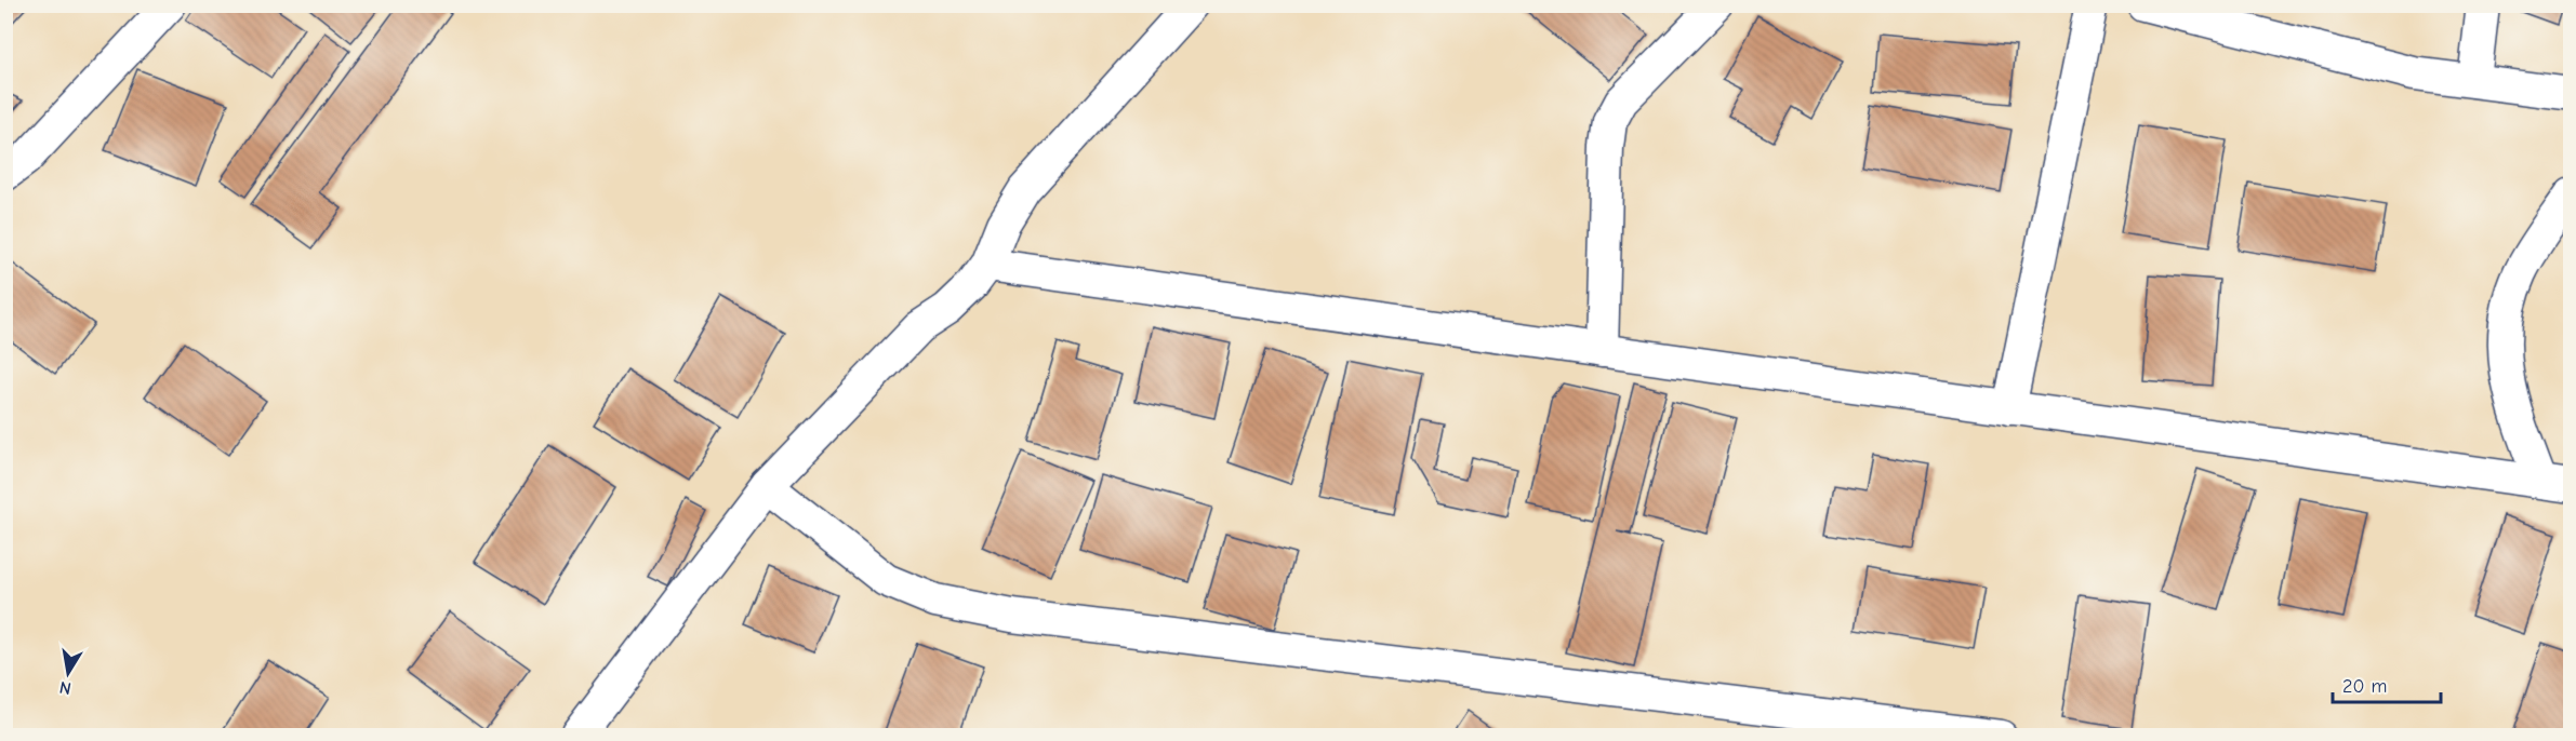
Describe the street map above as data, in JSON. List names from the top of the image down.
{
  "scale_bar": "20 m",
  "north": "bottom"
}
